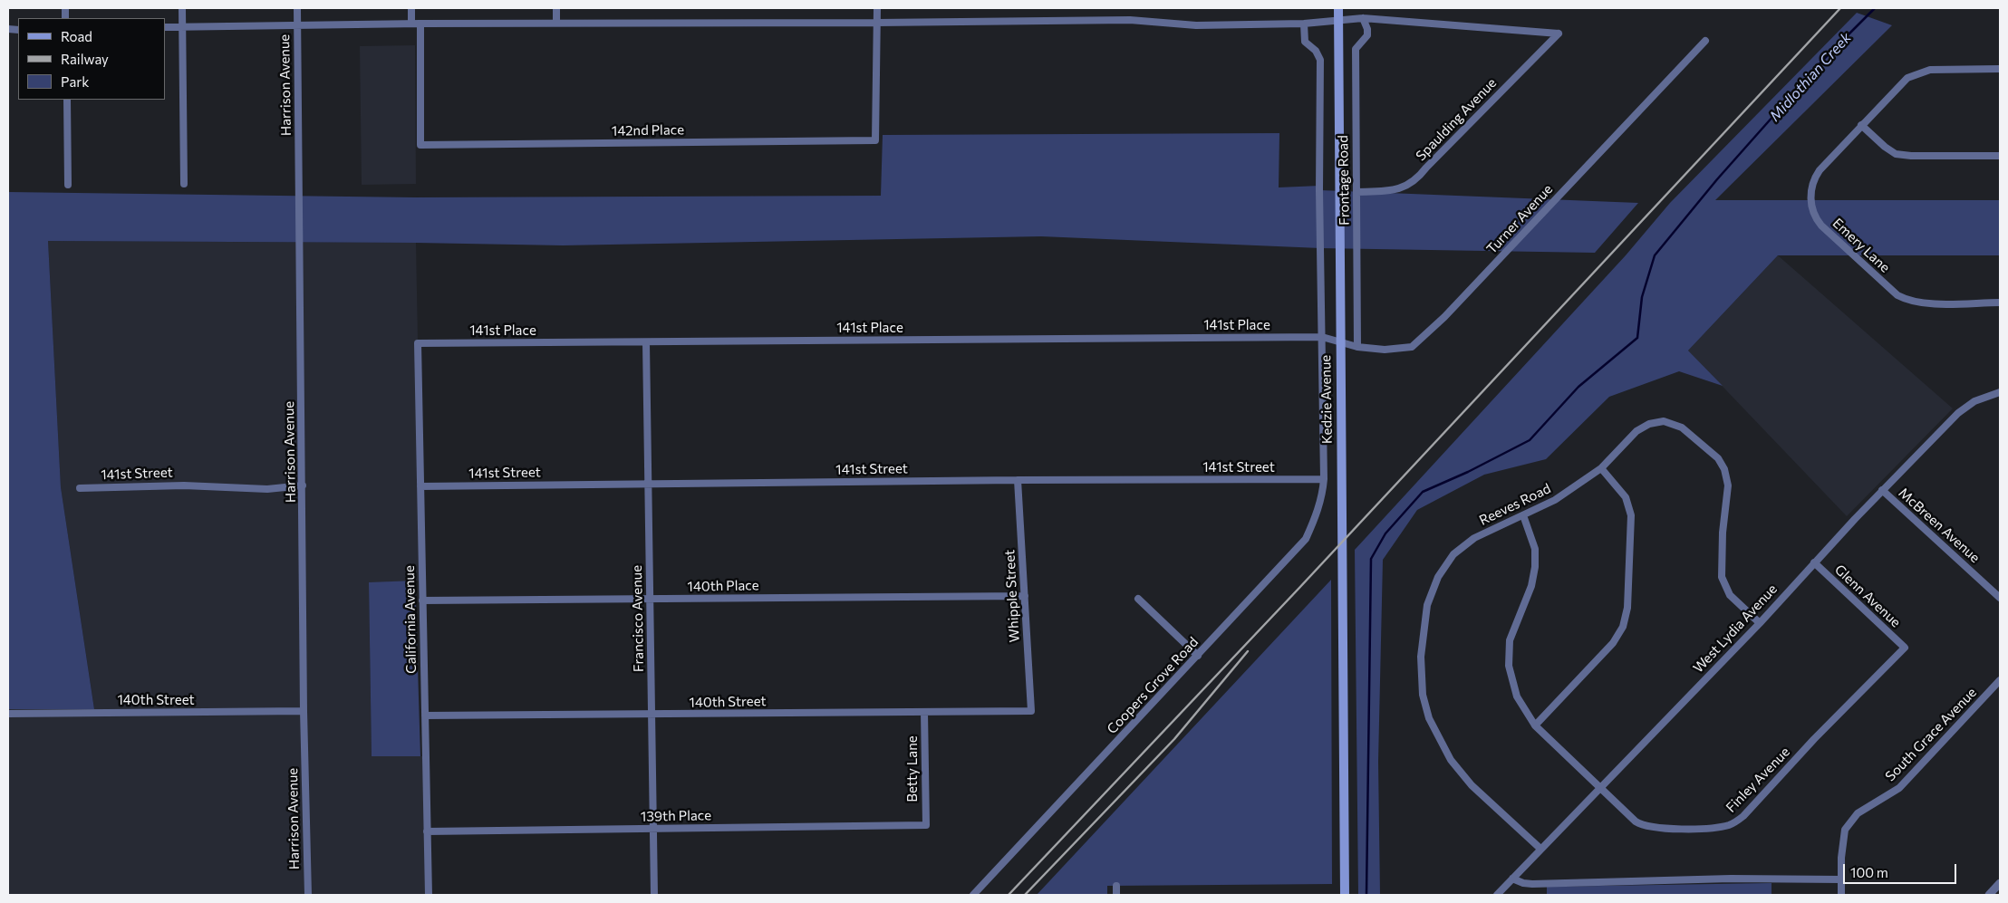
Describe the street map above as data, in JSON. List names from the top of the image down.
{
  "streets": {
    "main road": ["Kedzie Avenue"],
    "street": [
      "Harrison Avenue",
      "Spaulding Avenue",
      "142nd Place",
      "Frontage Road",
      "Turner Avenue",
      "Emery Lane",
      "141st Place",
      "141st Street",
      "Reeves Road",
      "McBreen Avenue",
      "140th Place",
      "Whipple Street",
      "Glenn Avenue",
      "Francisco Avenue",
      "California Avenue",
      "West Lydia Avenue",
      "Coopers Grove Road",
      "140th Street",
      "South Grace Avenue",
      "Betty Lane",
      "Finley Avenue",
      "139th Place"
    ]
  },
  "crossings": [
    ["Harrison Avenue", "141st Street"],
    ["Harrison Avenue", "140th Street"],
    ["Spaulding Avenue", "Frontage Road"],
    ["Frontage Road", "Turner Avenue"],
    ["Turner Avenue", "141st Place"],
    ["Turner Avenue", "Coopers Grove Road"],
    ["141st Place", "Francisco Avenue"],
    ["141st Place", "California Avenue"],
    ["141st Place", "Coopers Grove Road"],
    ["141st Street", "Whipple Street"],
    ["141st Street", "Francisco Avenue"],
    ["141st Street", "California Avenue"],
    ["141st Street", "Coopers Grove Road"],
    ["Reeves Road", "West Lydia Avenue"],
    ["Reeves Road", "Finley Avenue"],
    ["McBreen Avenue", "West Lydia Avenue"],
    ["140th Place", "Whipple Street"],
    ["140th Place", "Francisco Avenue"],
    ["140th Place", "California Avenue"],
    ["Whipple Street", "140th Street"],
    ["Glenn Avenue", "West Lydia Avenue"],
    ["Glenn Avenue", "Finley Avenue"],
    ["Francisco Avenue", "140th Street"],
    ["Francisco Avenue", "139th Place"],
    ["California Avenue", "140th Street"],
    ["California Avenue", "139th Place"],
    ["West Lydia Avenue", "Finley Avenue"],
    ["140th Street", "Betty Lane"],
    ["Betty Lane", "139th Place"]
  ],
  "water": ["Midlothian Creek"],
  "legend": ["Road", "Railway", "Park"],
  "scale_bar": "100 m"
}
